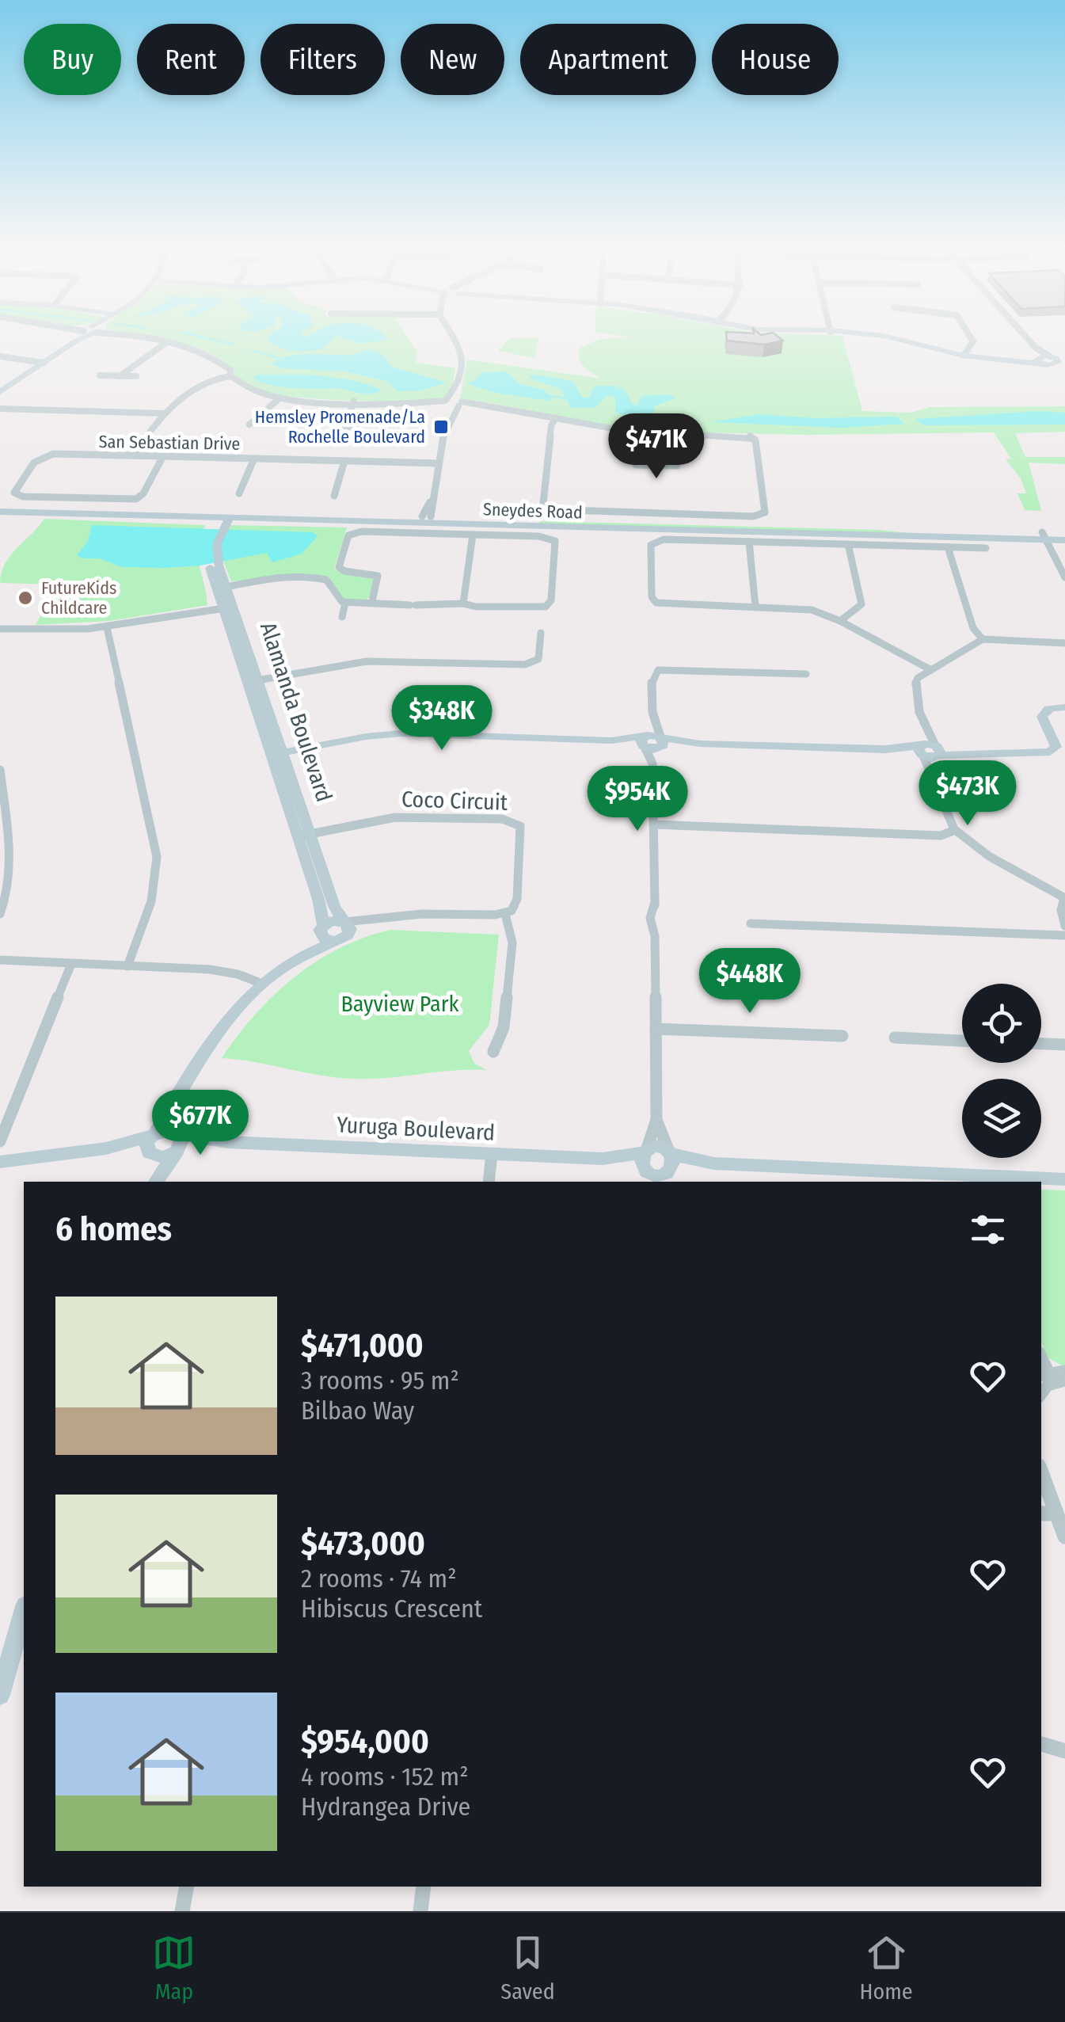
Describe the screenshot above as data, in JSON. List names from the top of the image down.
{
  "streets": {
    "street": [
      "San Sebastian Drive",
      "Sneydes Road",
      "Alamanda Boulevard",
      "Coco Circuit",
      "Yuruga Boulevard"
    ]
  },
  "crossings": [
    ["Sneydes Road", "Alamanda Boulevard"],
    ["Alamanda Boulevard", "Coco Circuit"]
  ],
  "parks": ["Bayview Park"],
  "places": {
    "transit": ["Hemsley Promenade/La Rochelle Boulevard"],
    "other": ["FutureKids Childcare"]
  },
  "page": {
    "chip": [
      "Buy",
      "Rent",
      "Filters",
      "New",
      "Apartment",
      "House"
    ],
    "price": [
      "$471K",
      "$348K",
      "$473K",
      "$954K",
      "$448K",
      "$677K"
    ],
    "heading": "6 homes",
    "list": [
      {
        "name": "$471,000",
        "note": "3 rooms · 95 m² · Bilbao Way"
      },
      {
        "name": "$473,000",
        "note": "2 rooms · 74 m² · Hibiscus Crescent"
      },
      {
        "name": "$954,000",
        "note": "4 rooms · 152 m² · Hydrangea Drive"
      }
    ],
    "tabs": ["Map", "Saved", "Home"]
  }
}
